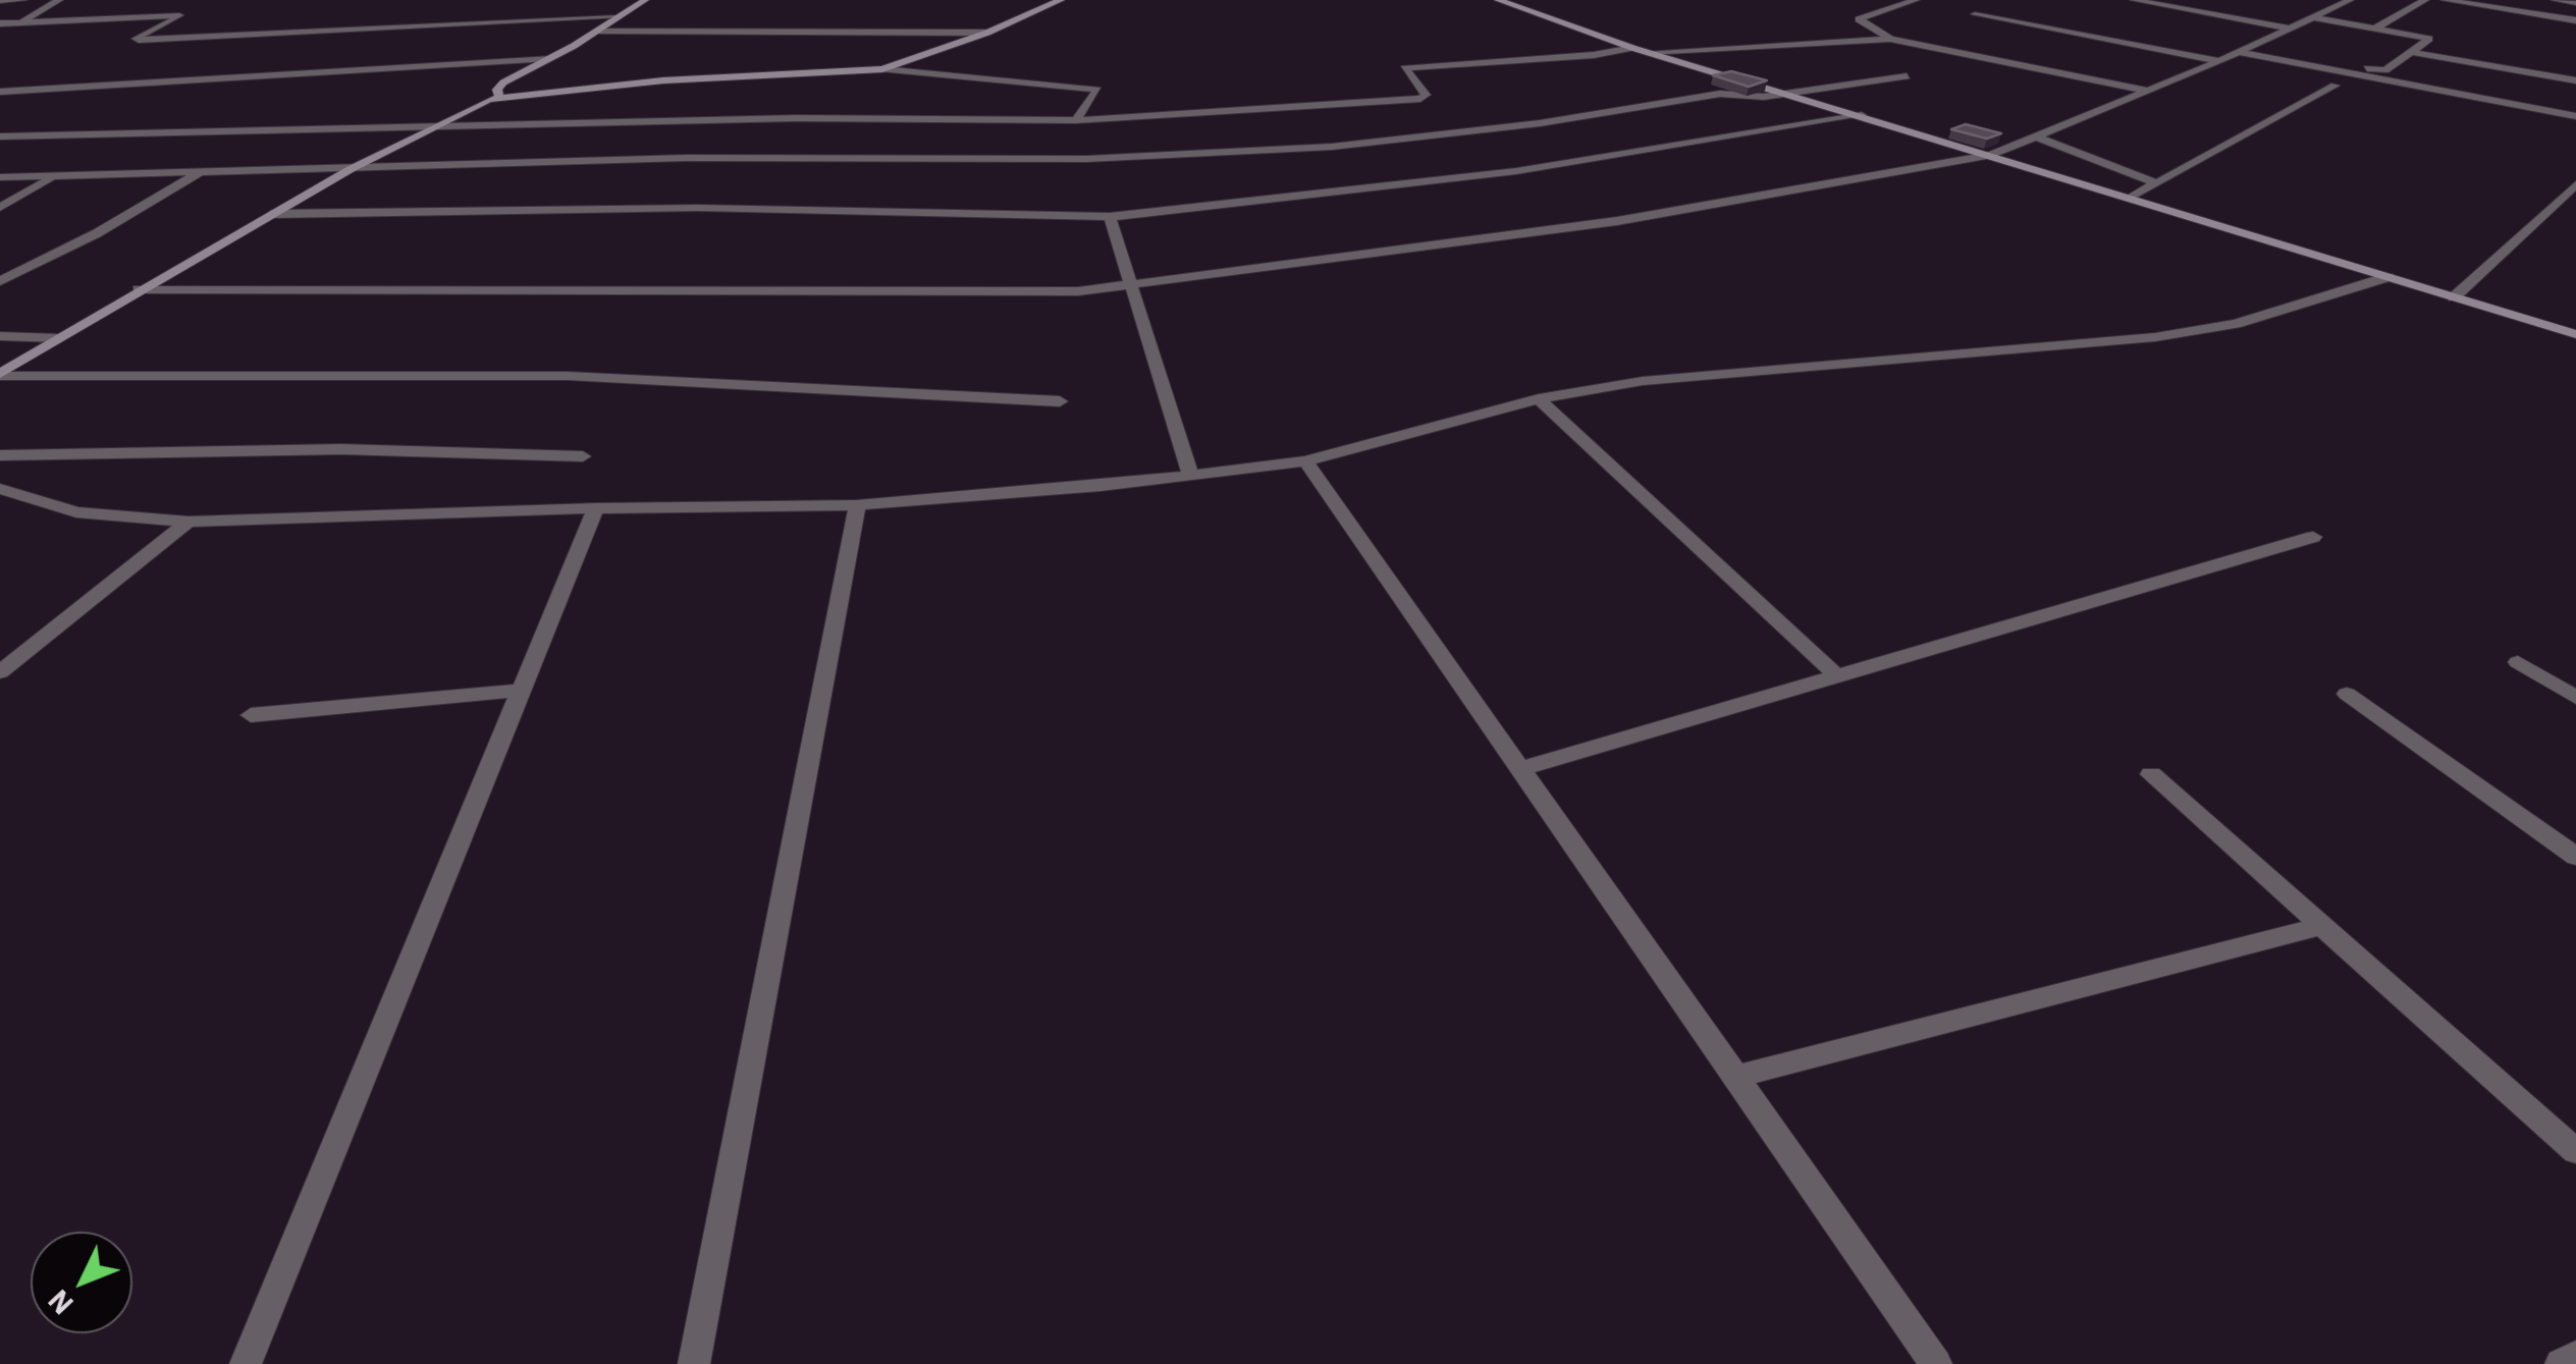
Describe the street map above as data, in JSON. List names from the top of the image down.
{
  "north": "bottom left"
}
